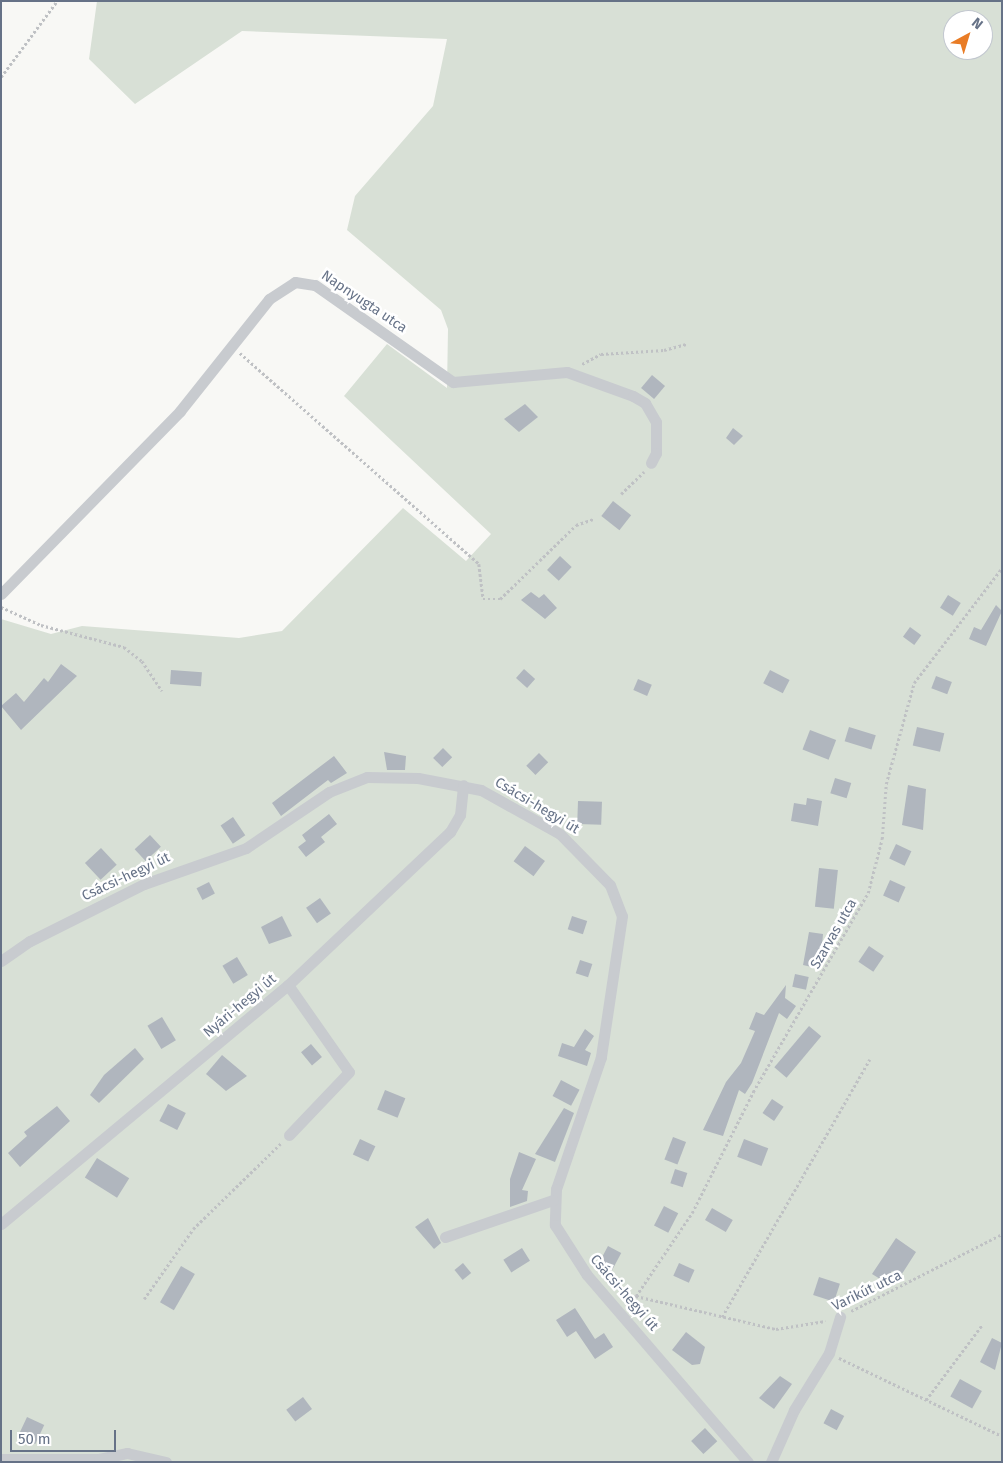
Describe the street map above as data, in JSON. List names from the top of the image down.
{
  "streets": {
    "street": ["Napnyugta utca", "Csácsi-hegyi út", "Nyári-hegyi út"],
    "path": ["Szarvas utca", "Varikút utca"]
  },
  "crossings": [
    ["Csácsi-hegyi út", "Nyári-hegyi út"],
    ["Szarvas utca", "Varikút utca"]
  ],
  "scale_bar": "50 m",
  "north": "top right"
}
